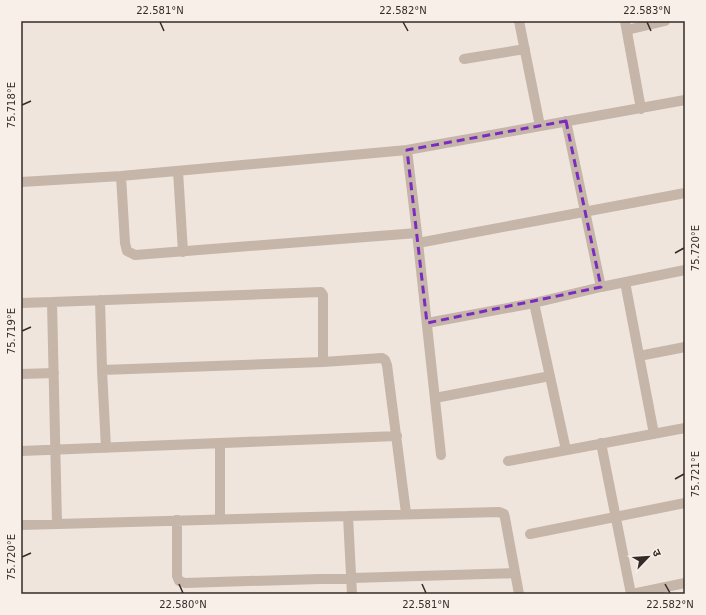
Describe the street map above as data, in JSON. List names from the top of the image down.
{
  "north": "top right",
  "coordinates": [
    "22.581°N",
    "22.582°N",
    "22.583°N",
    "75.718°E",
    "75.720°E",
    "75.719°E",
    "75.721°E",
    "22.580°N"
  ]
}
